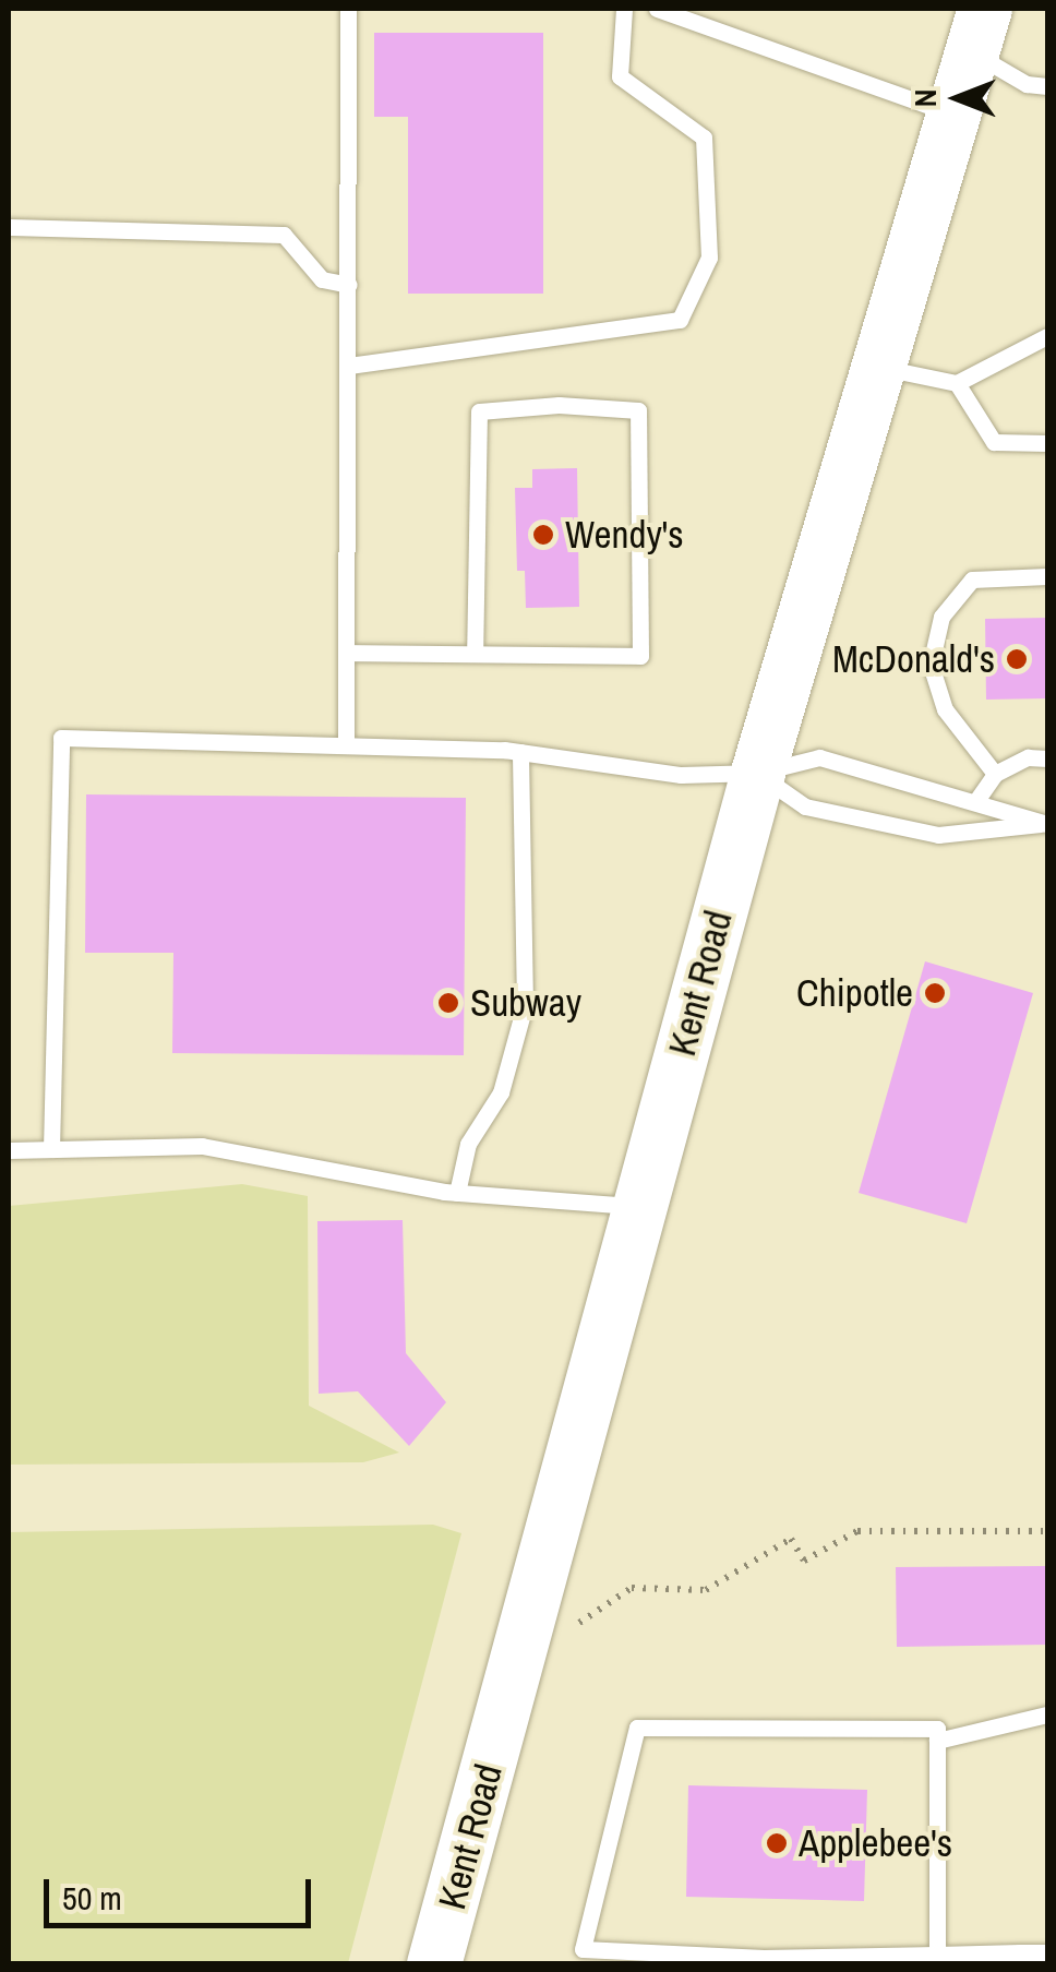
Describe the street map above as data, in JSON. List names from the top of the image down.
{
  "streets": {
    "main road": ["Kent Road"]
  },
  "places": [
    "Wendy's",
    "McDonald's",
    "Chipotle",
    "Subway",
    "Applebee's"
  ],
  "scale_bar": "50 m",
  "north": "left"
}
